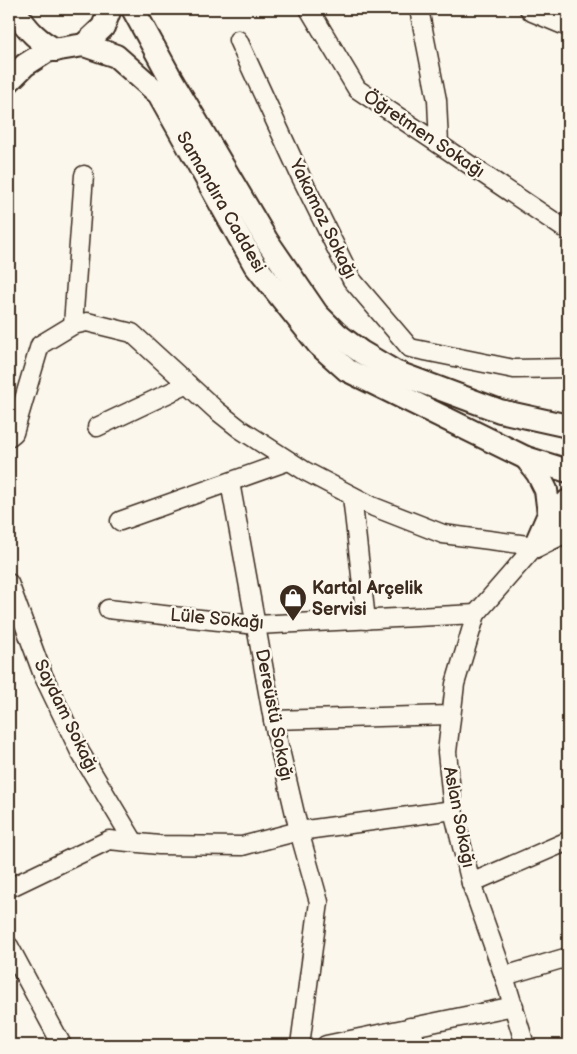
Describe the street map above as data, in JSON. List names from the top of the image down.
{
  "streets": {
    "main road": ["Samandıra Caddesi"],
    "street": [
      "Öğretmen Sokağı",
      "Yakamoz Sokağı",
      "Lüle Sokağı",
      "Dereüstü Sokağı",
      "Saydam Sokağı",
      "Aslan Sokağı"
    ]
  },
  "crossings": [
    ["Lüle Sokağı", "Dereüstü Sokağı"],
    ["Lüle Sokağı", "Aslan Sokağı"]
  ],
  "places": {
    "shop": ["Kartal Arçelik Servisi"]
  }
}
